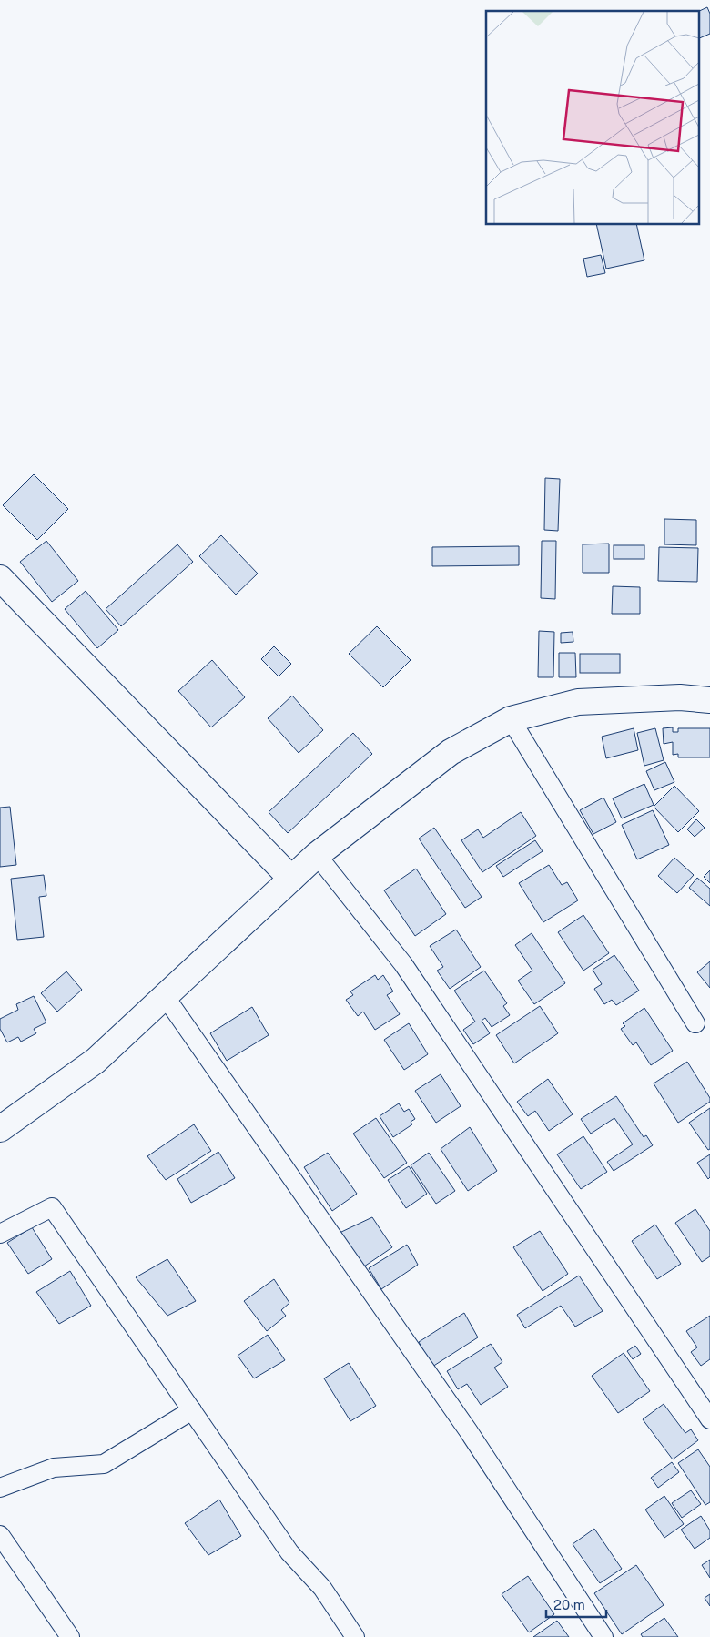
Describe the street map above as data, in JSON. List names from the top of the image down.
{
  "scale_bar": "20 m"
}
